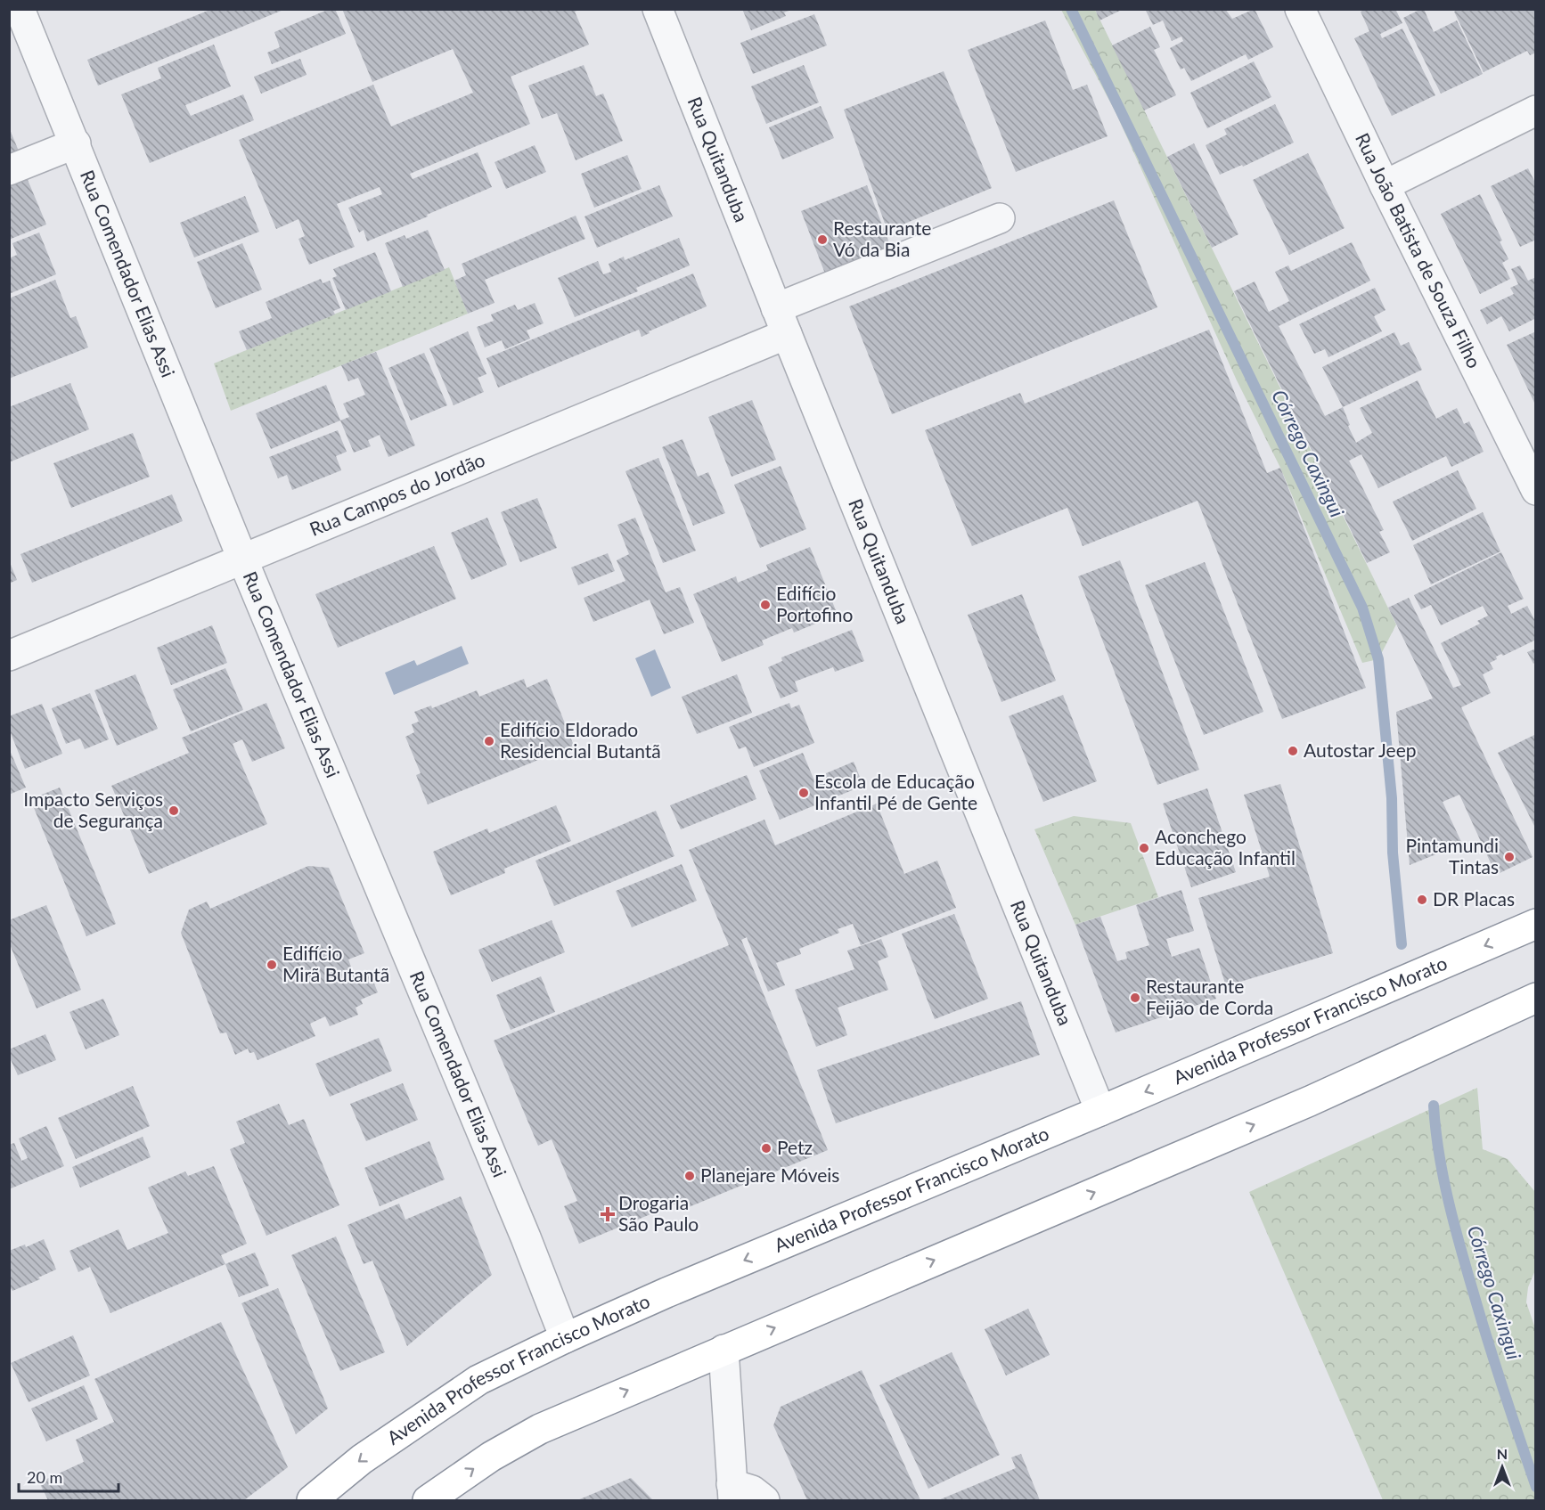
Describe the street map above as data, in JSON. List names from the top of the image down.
{
  "streets": {
    "highway": ["Avenida Professor Francisco Morato"],
    "street": [
      "Rua Quitanduba",
      "Rua João Batista de Souza Filho",
      "Rua Comendador Elias Assi",
      "Rua Campos do Jordão"
    ]
  },
  "crossings": [
    ["Rua Quitanduba", "Rua Campos do Jordão"],
    ["Rua Quitanduba", "Avenida Professor Francisco Morato"],
    ["Rua Comendador Elias Assi", "Rua Campos do Jordão"],
    ["Rua Comendador Elias Assi", "Avenida Professor Francisco Morato"]
  ],
  "water": ["Córrego Caxingui"],
  "places": {
    "other": [
      "Restaurante Vó da Bia",
      "Edifício Portofino",
      "Edifício Eldorado Residencial Butantã",
      "Autostar Jeep",
      "Escola de Educação Infantil Pé de Gente",
      "Impacto Serviços de Segurança",
      "Aconchego Educação Infantil",
      "Pintamundi Tintas",
      "DR Placas",
      "Edifício Mirã Butantã",
      "Restaurante Feijão de Corda",
      "Petz",
      "Planejare Móveis"
    ],
    "health": ["Drogaria São Paulo"]
  },
  "scale_bar": "20 m",
  "north": "top"
}
